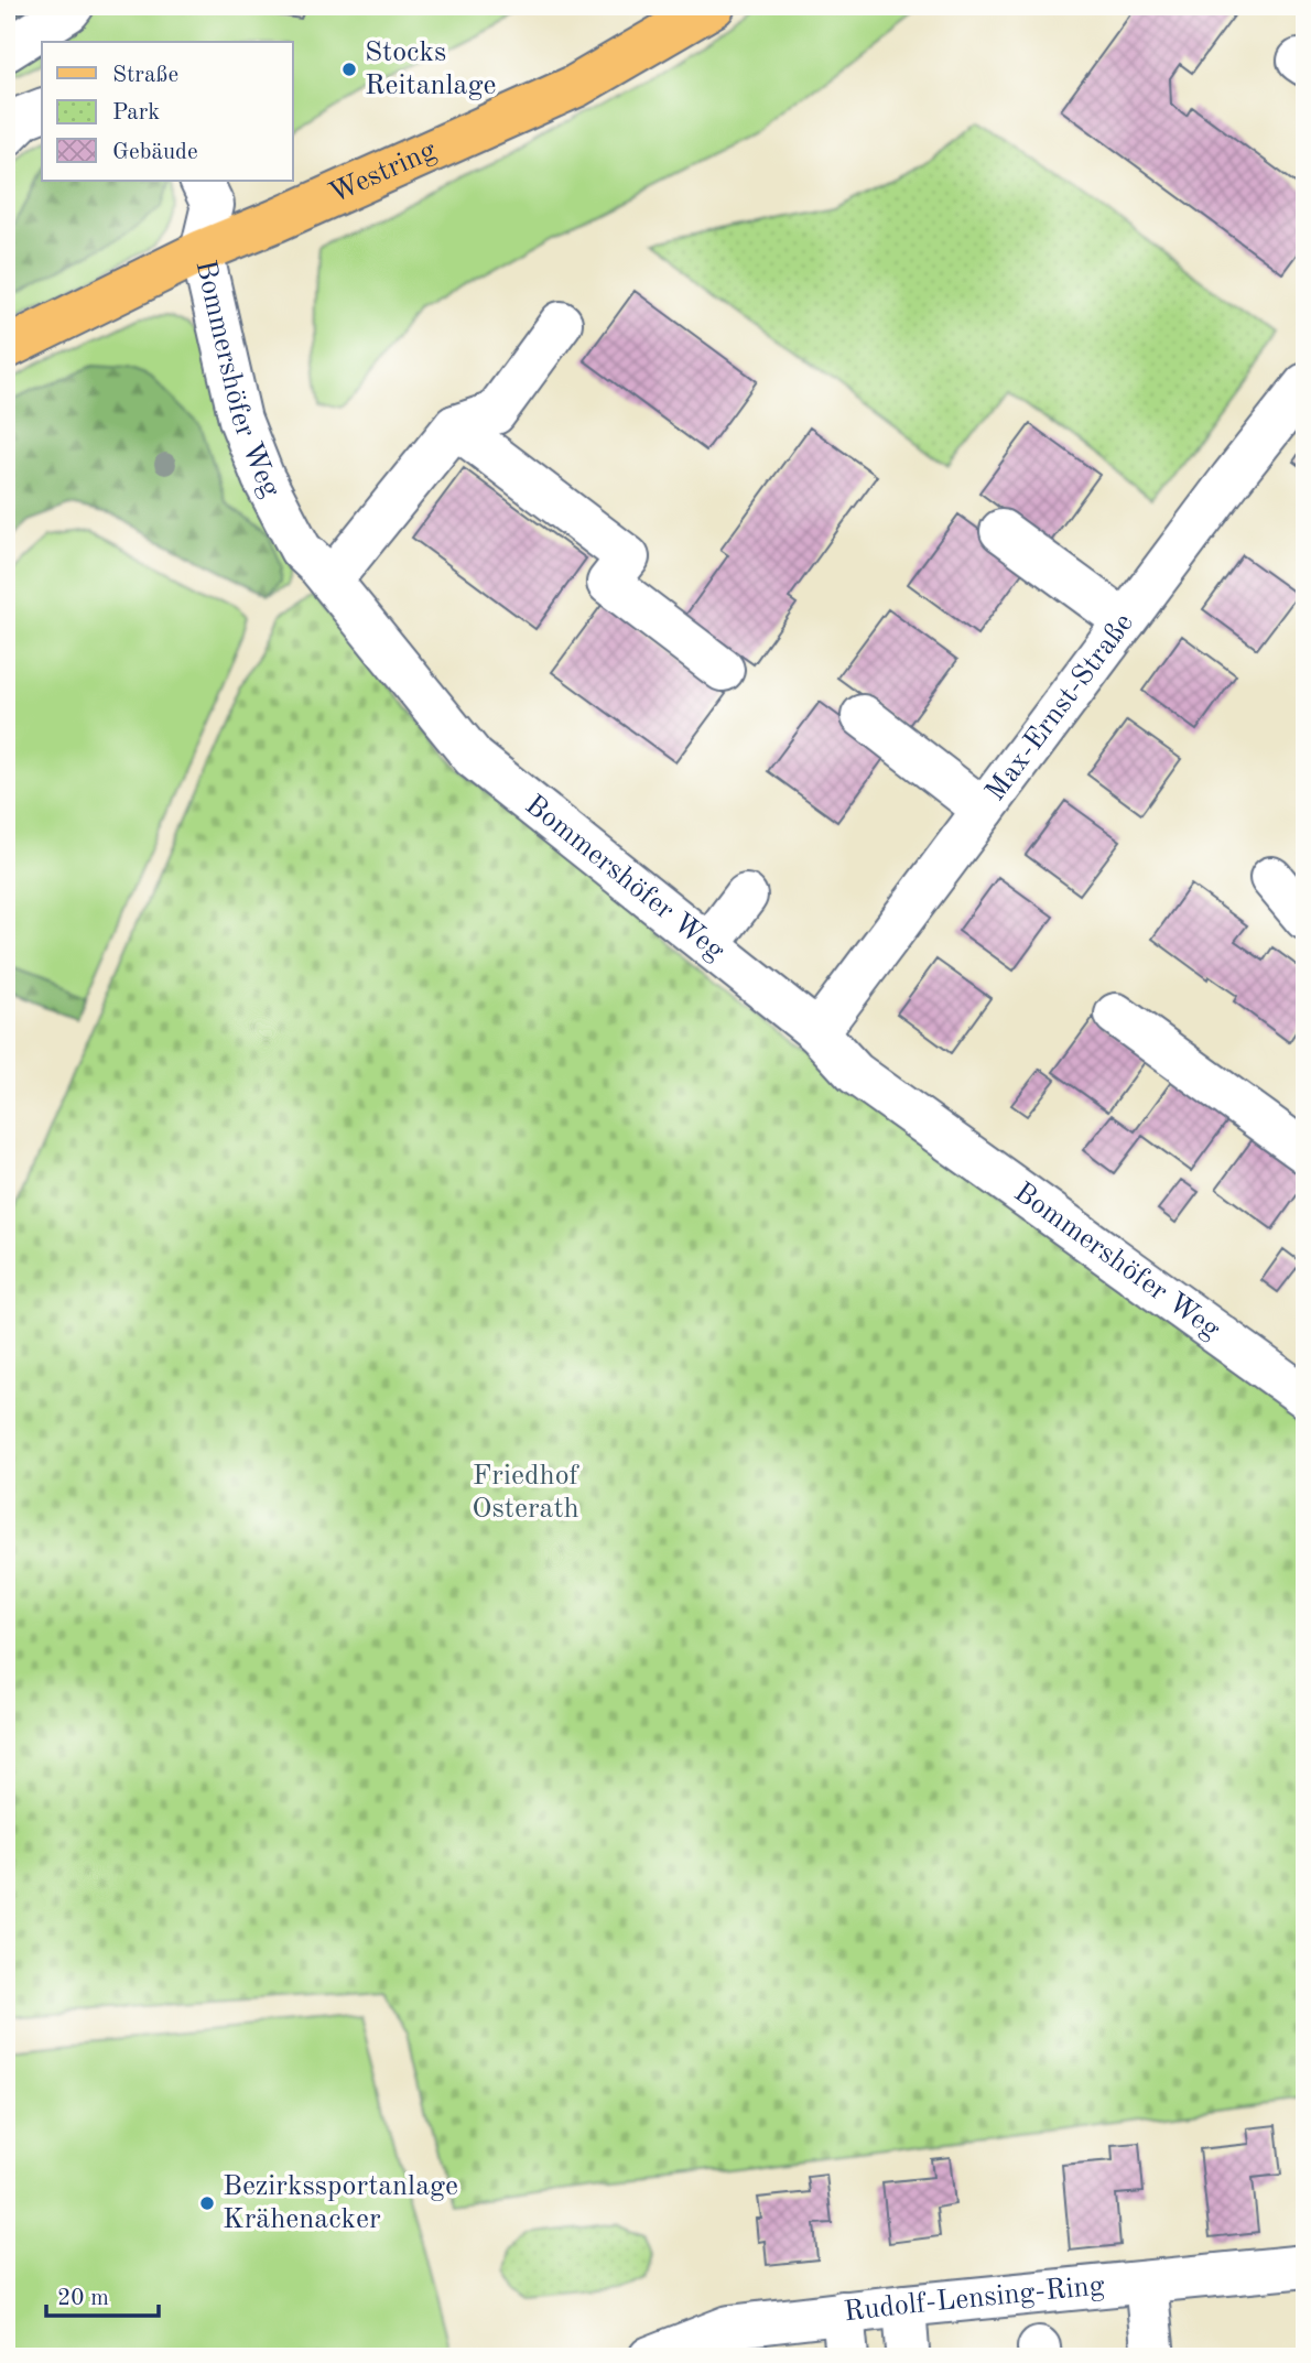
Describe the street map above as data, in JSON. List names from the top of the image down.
{
  "streets": {
    "main road": ["Westring"],
    "street": ["Bommershöfer Weg", "Max-Ernst-Straße", "Rudolf-Lensing-Ring"]
  },
  "crossings": [
    ["Westring", "Bommershöfer Weg"],
    ["Bommershöfer Weg", "Max-Ernst-Straße"]
  ],
  "parks": ["Friedhof Osterath"],
  "places": ["Stocks Reitanlage", "Bezirkssportanlage Krähenacker"],
  "legend": ["Straße", "Park", "Gebäude"],
  "scale_bar": "20 m"
}
